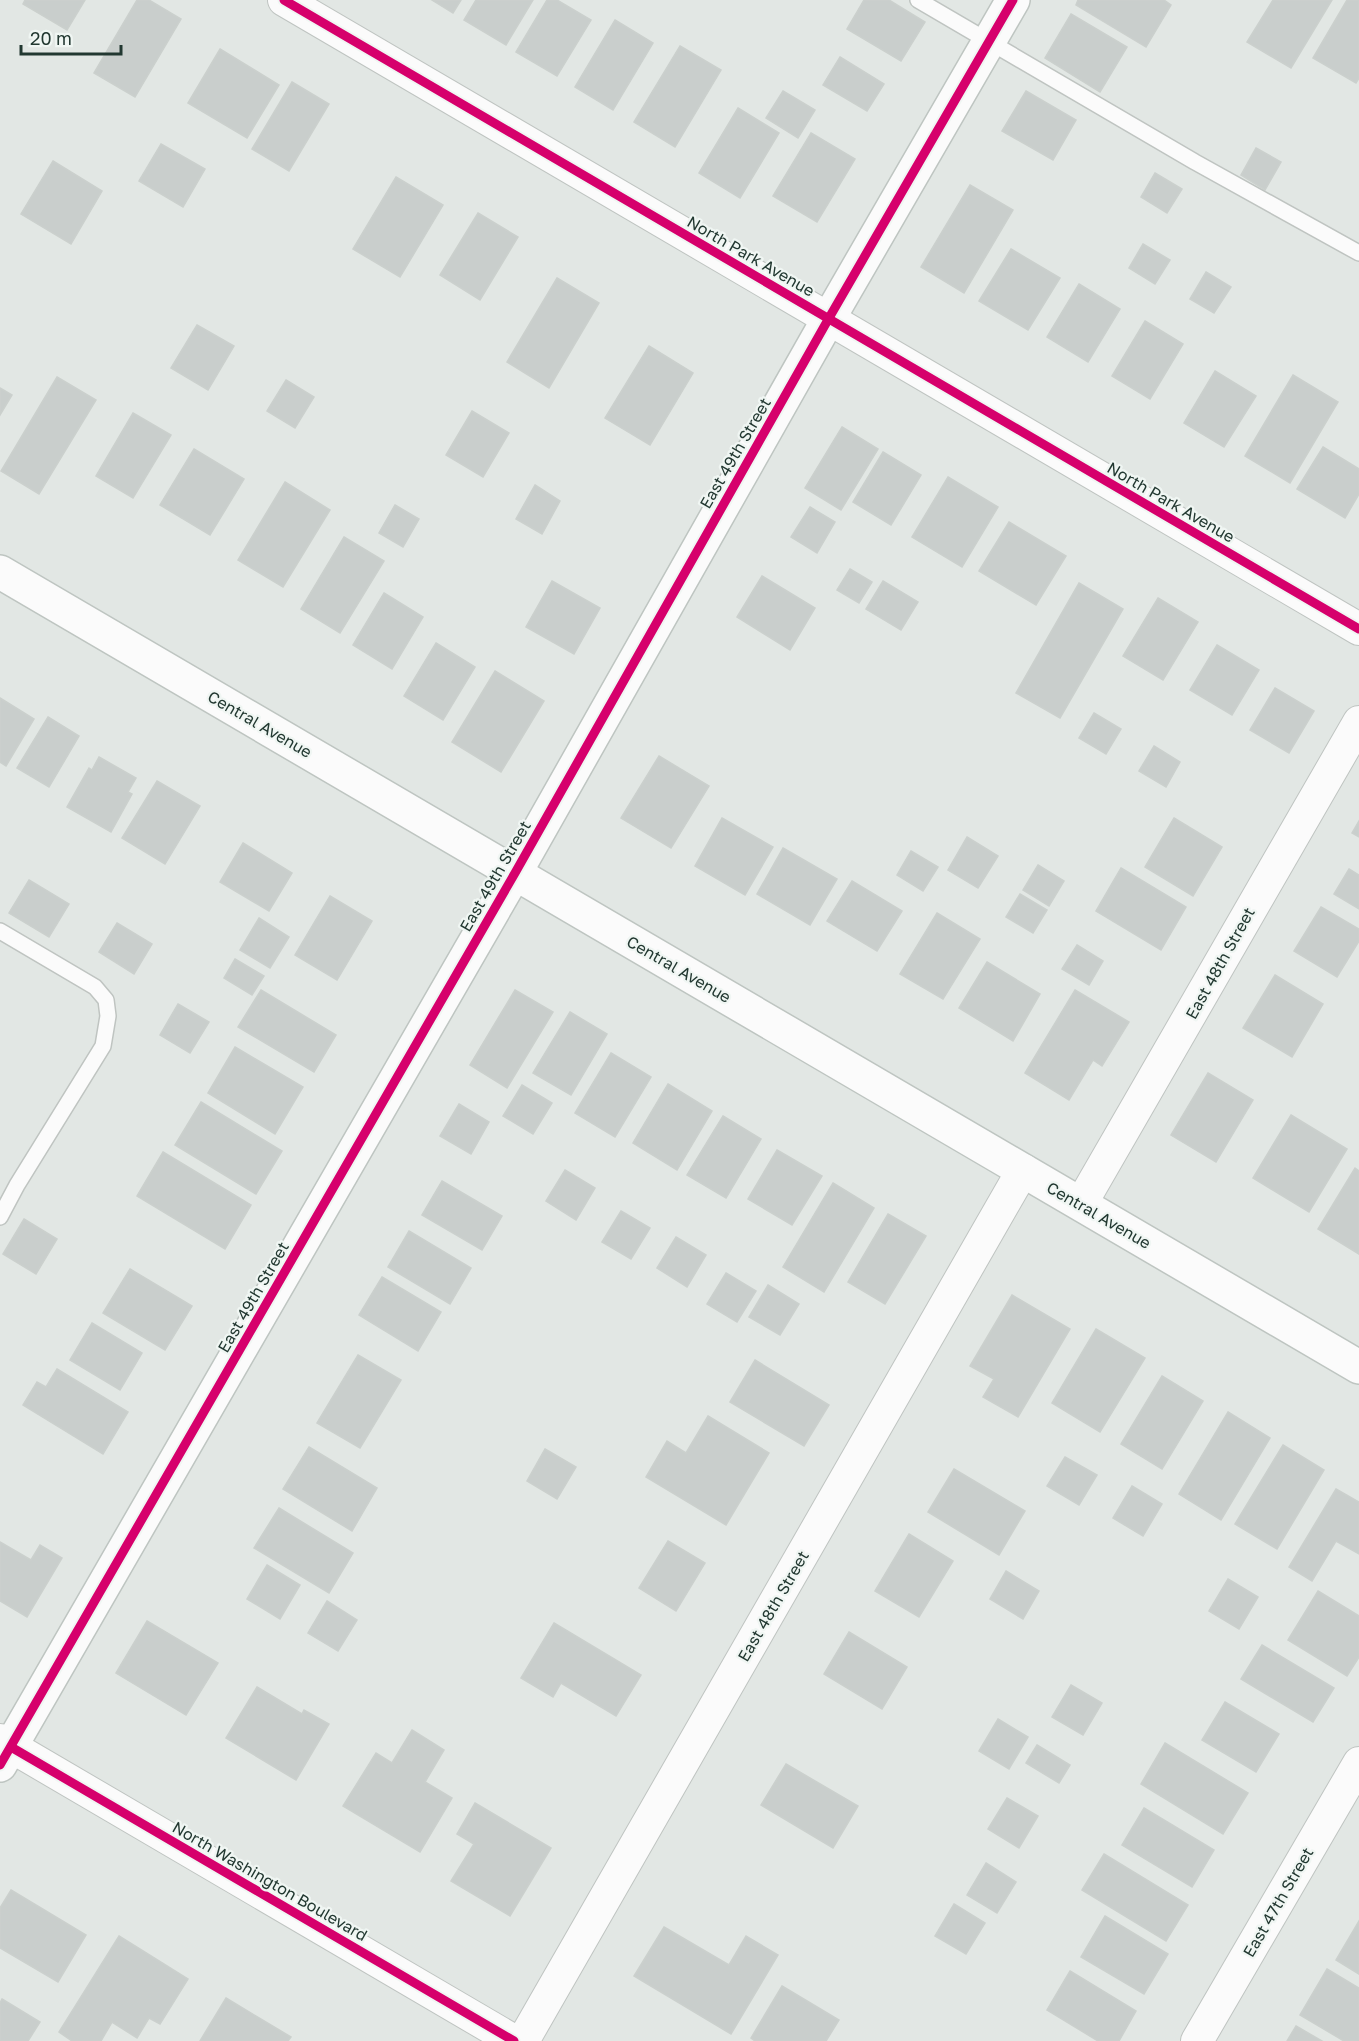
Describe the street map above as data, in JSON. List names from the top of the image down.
{
  "streets": {
    "street": [
      "North Park Avenue",
      "East 49th Street",
      "Central Avenue",
      "East 48th Street",
      "North Washington Boulevard",
      "East 47th Street"
    ]
  },
  "crossings": [
    ["North Park Avenue", "East 49th Street"],
    ["East 49th Street", "Central Avenue"],
    ["East 49th Street", "North Washington Boulevard"],
    ["Central Avenue", "East 48th Street"]
  ],
  "scale_bar": "20 m"
}
